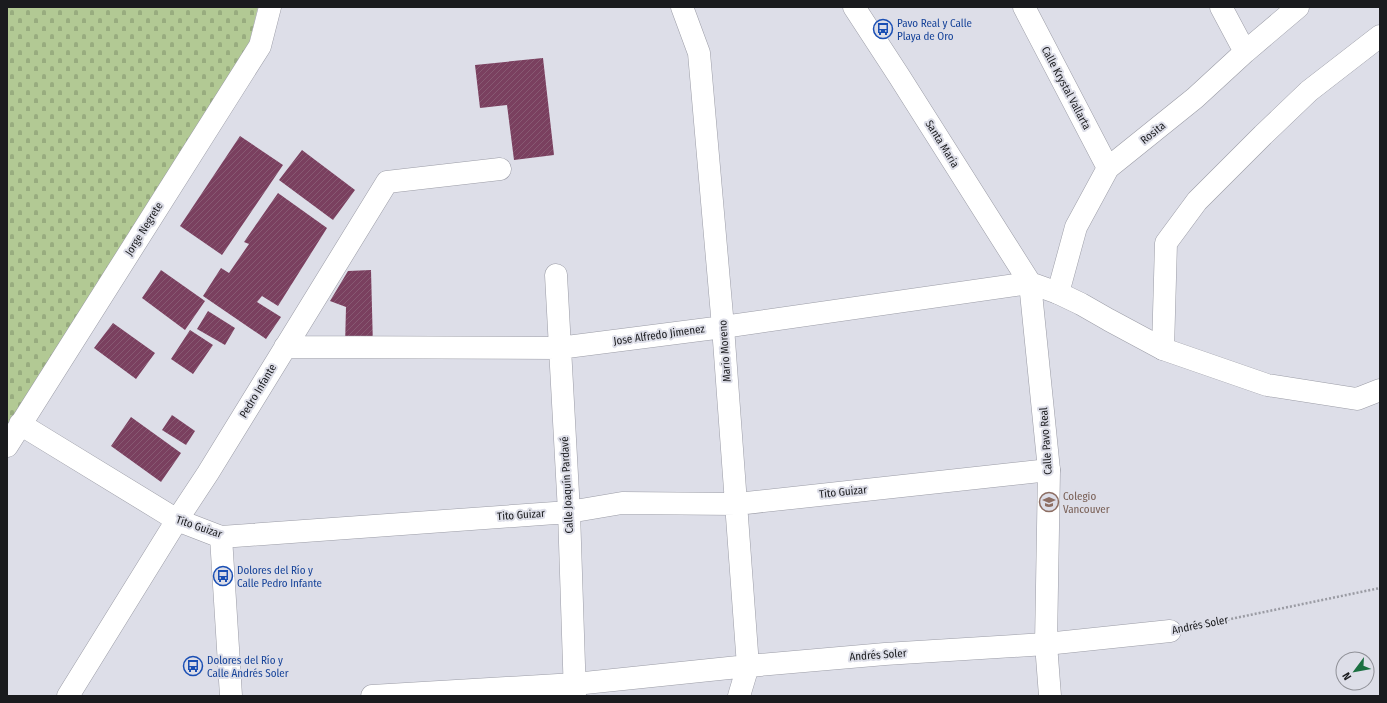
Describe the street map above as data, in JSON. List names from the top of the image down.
{
  "streets": {
    "street": [
      "Calle Krystal Vallarta",
      "Rosita",
      "Santa Maria",
      "Jorge Negrete",
      "Jose Alfredo Jimenez",
      "Mario Moreno",
      "Pedro Infante",
      "Calle Pavo Real",
      "Calle Joaquín Pardavé",
      "Tito Guizar",
      "Andrés Soler"
    ]
  },
  "crossings": [
    ["Calle Krystal Vallarta", "Rosita"],
    ["Santa Maria", "Jose Alfredo Jimenez"],
    ["Santa Maria", "Calle Pavo Real"],
    ["Jorge Negrete", "Tito Guizar"],
    ["Jose Alfredo Jimenez", "Mario Moreno"],
    ["Jose Alfredo Jimenez", "Pedro Infante"],
    ["Jose Alfredo Jimenez", "Calle Pavo Real"],
    ["Jose Alfredo Jimenez", "Calle Joaquín Pardavé"],
    ["Mario Moreno", "Tito Guizar"],
    ["Mario Moreno", "Andrés Soler"],
    ["Pedro Infante", "Tito Guizar"],
    ["Calle Pavo Real", "Tito Guizar"],
    ["Calle Pavo Real", "Andrés Soler"],
    ["Calle Joaquín Pardavé", "Tito Guizar"],
    ["Calle Joaquín Pardavé", "Andrés Soler"]
  ],
  "places": {
    "bus stop": ["Pavo Real y Calle Playa de Oro", "Dolores del Río y Calle Pedro Infante", "Dolores del Río y Calle Andrés Soler"],
    "school or university": ["Colegio Vancouver"]
  },
  "north": "bottom left"
}
